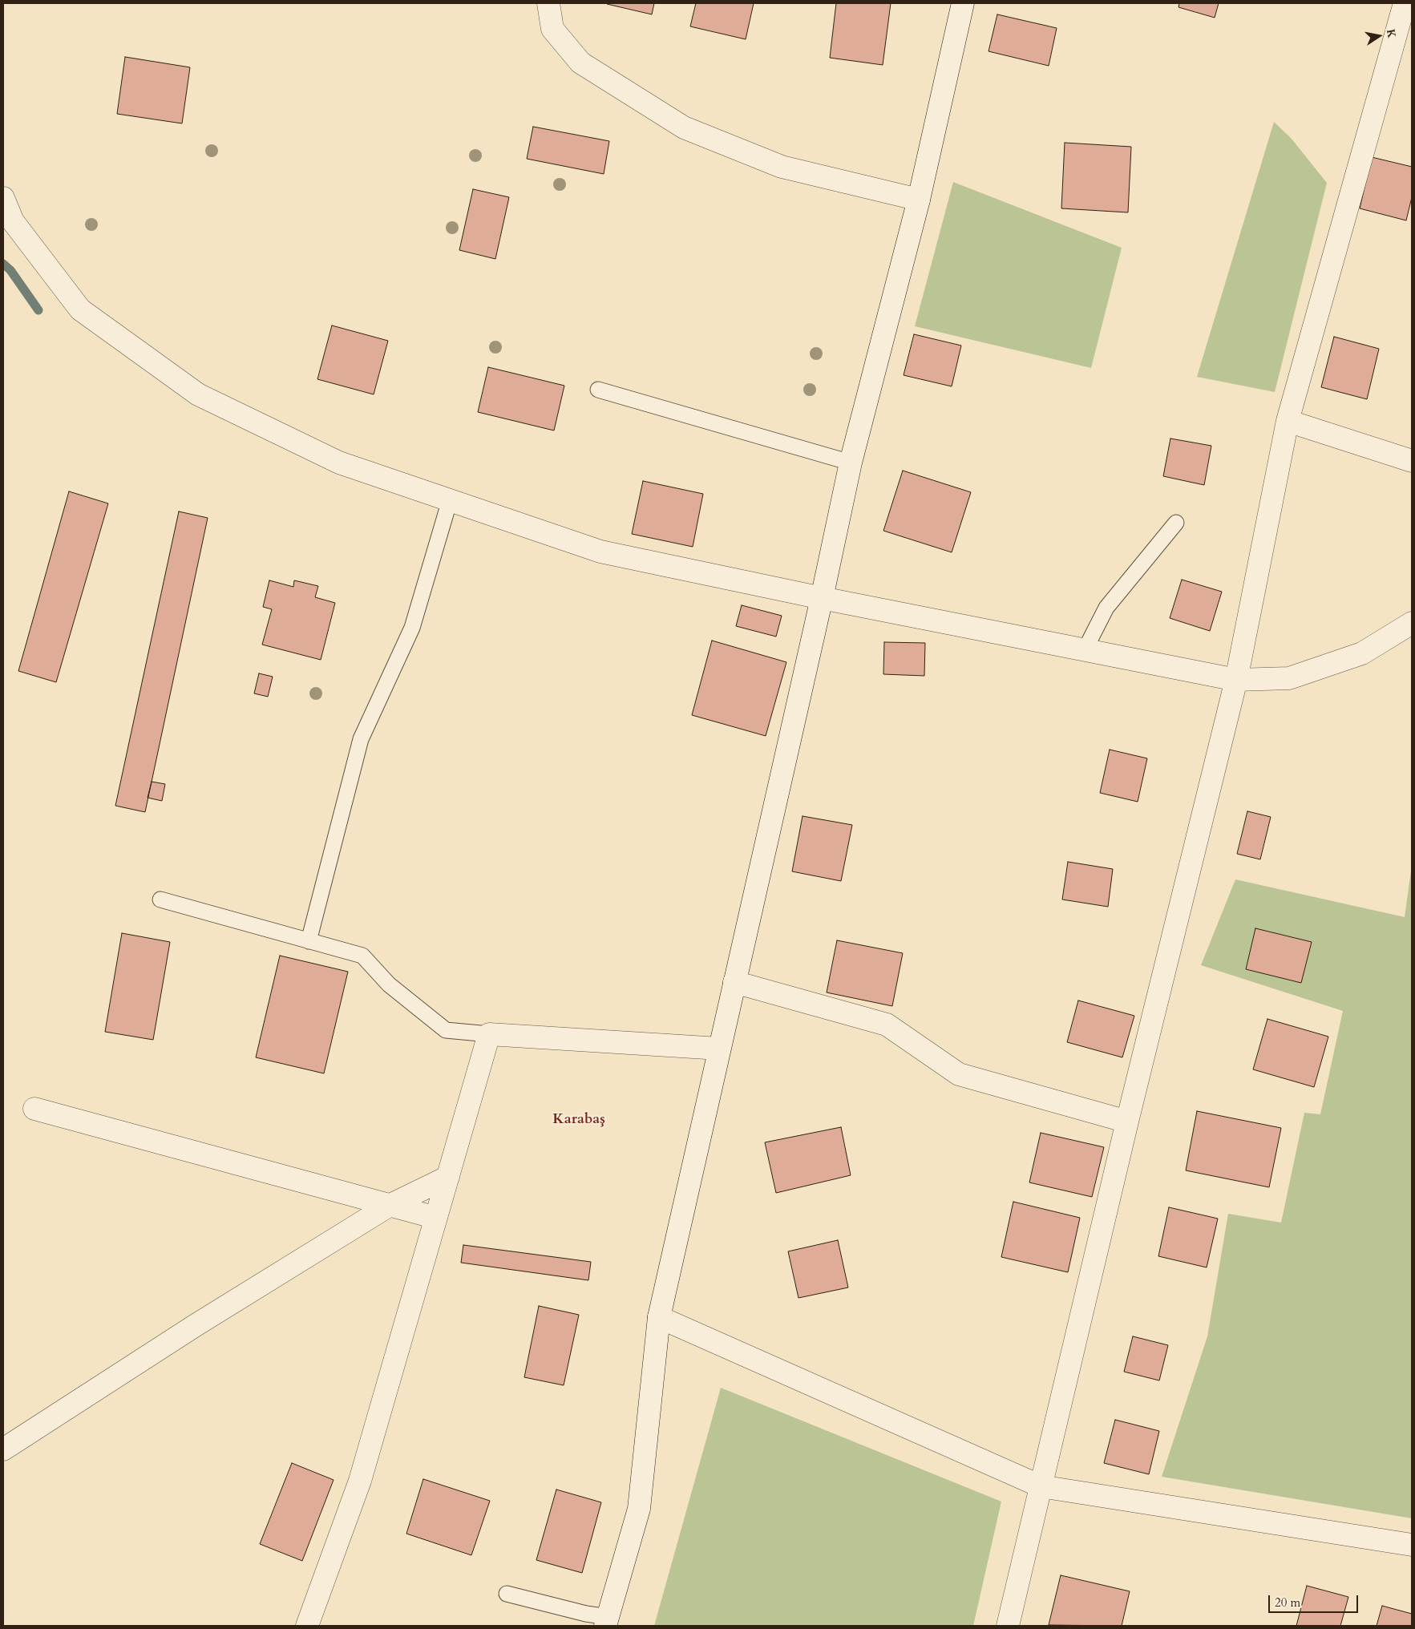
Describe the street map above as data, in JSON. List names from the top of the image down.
{
  "districts": ["Karabaş"],
  "scale_bar": "20 m",
  "north": "right"
}
